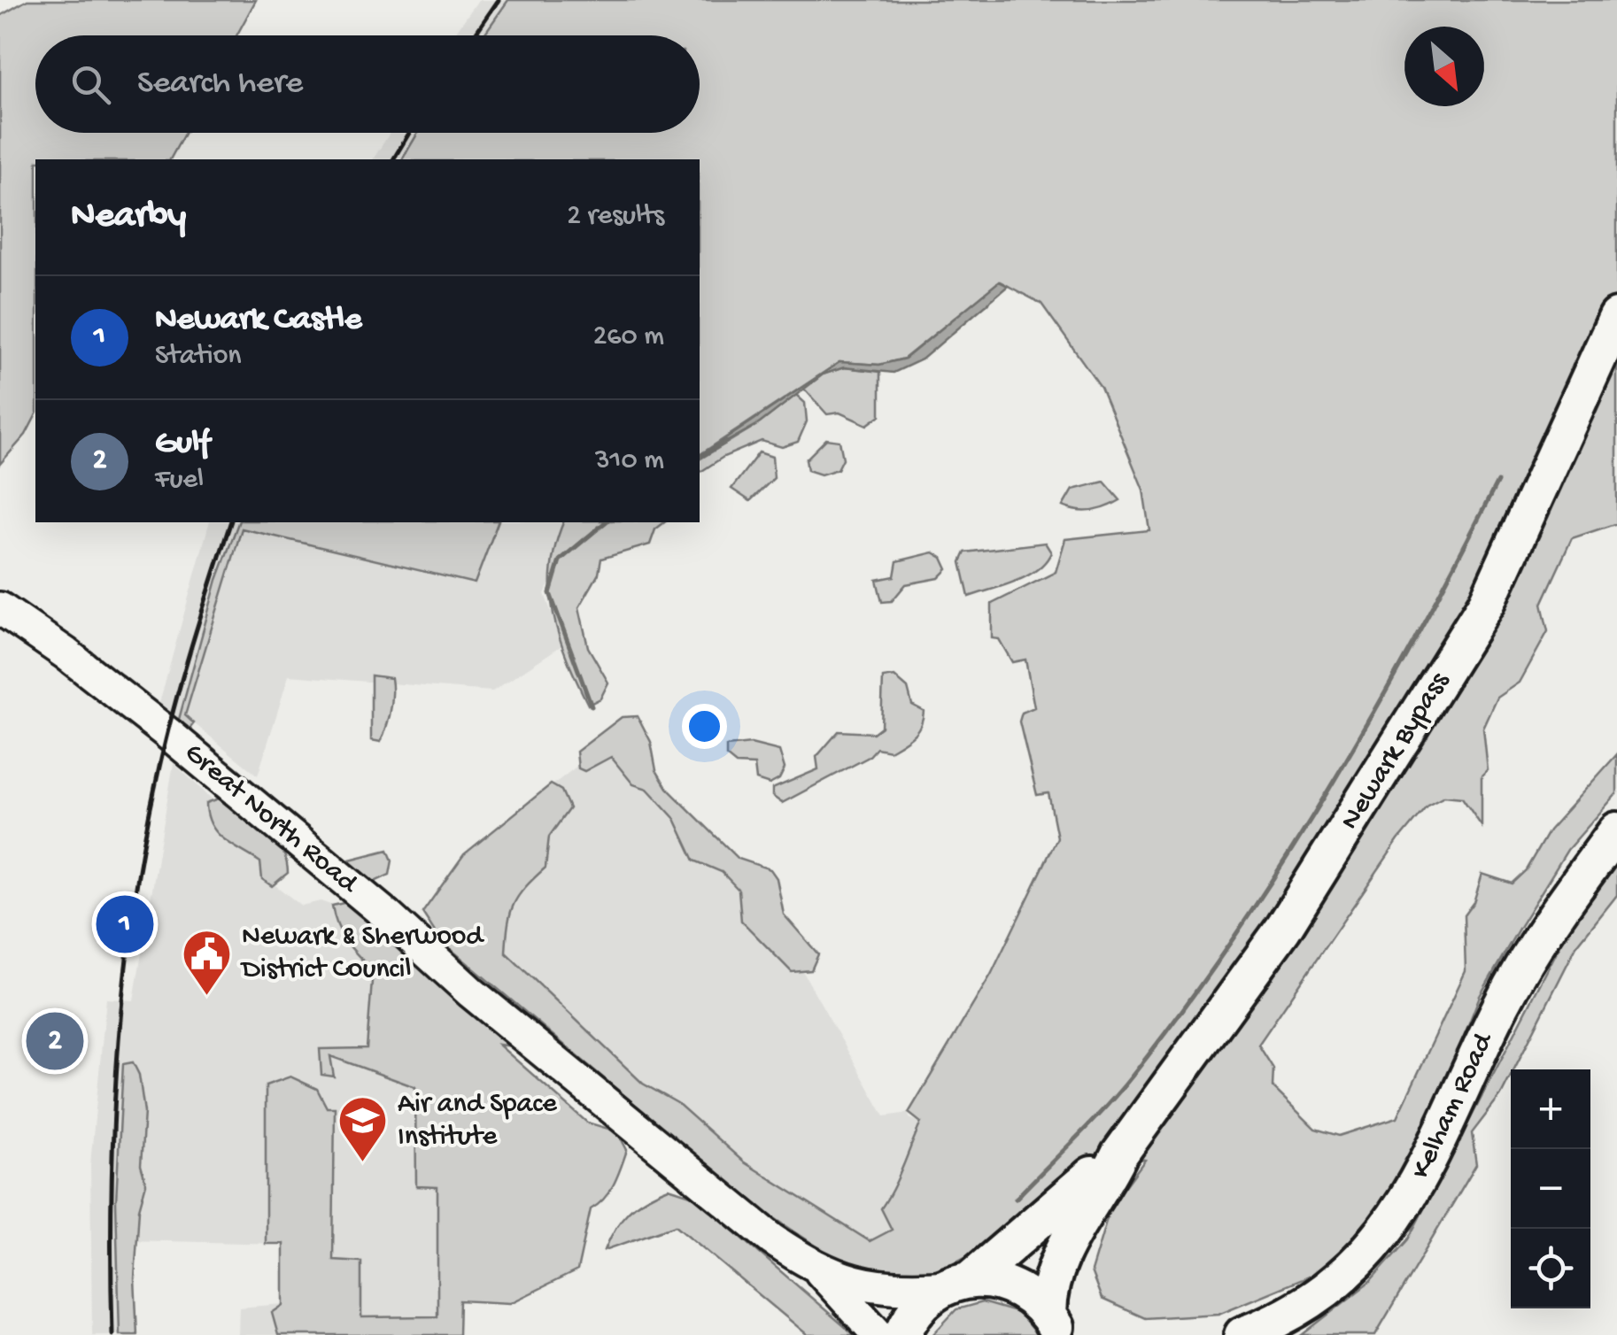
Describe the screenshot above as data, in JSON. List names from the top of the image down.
{
  "streets": {
    "highway": ["Newark Bypass", "Kelham Road"],
    "main road": ["Great North Road"]
  },
  "crossings": [
    ["Newark Bypass", "Great North Road"]
  ],
  "places": {
    "public building": ["Newark & Sherwood District Council"],
    "school or university": ["Air and Space Institute"]
  },
  "north": "bottom right",
  "page": {
    "search": "Search here",
    "heading": ["Nearby", "2 results"],
    "list": [
      {
        "mark": "1",
        "name": "Newark Castle",
        "note": "Station",
        "value": "260 m"
      },
      {
        "mark": "2",
        "name": "Gulf",
        "note": "Fuel",
        "value": "310 m"
      }
    ],
    "pins": ["1", "2"],
    "map_buttons": ["+", "−"]
  }
}
